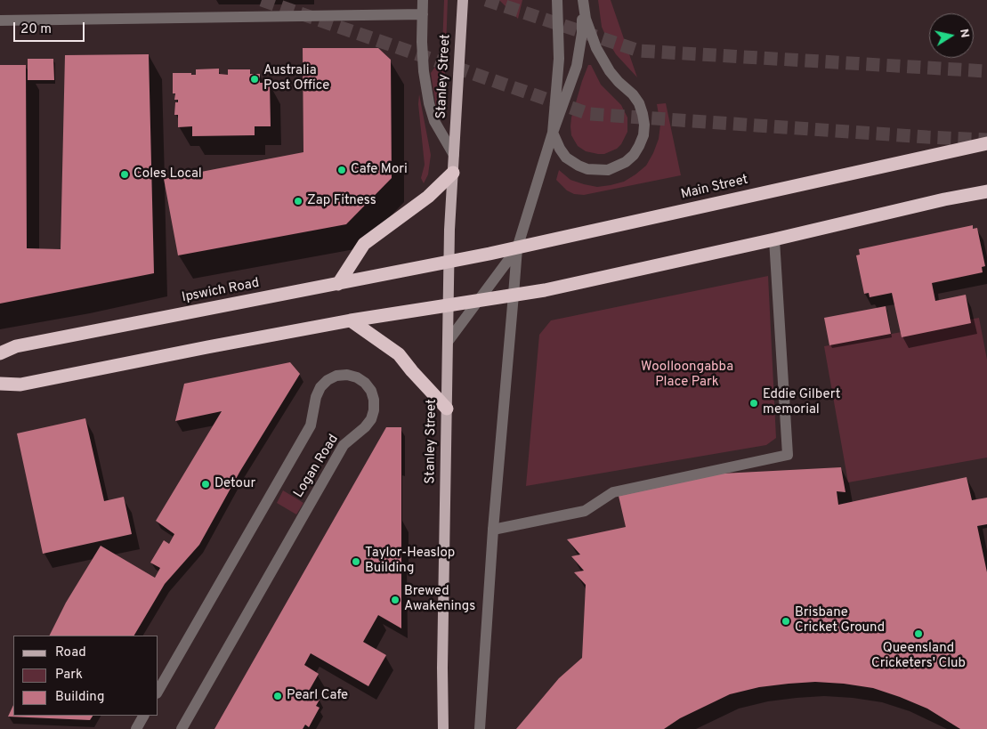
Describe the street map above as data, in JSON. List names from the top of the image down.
{
  "streets": {
    "highway": ["Main Street", "Ipswich Road"],
    "main road": ["Stanley Street"],
    "street": ["Logan Road"]
  },
  "crossings": [
    ["Stanley Street", "Main Street"],
    ["Stanley Street", "Ipswich Road"],
    ["Main Street", "Ipswich Road"]
  ],
  "parks": ["Woolloongabba Place Park"],
  "places": [
    "Australia Post Office",
    "Cafe Mori",
    "Coles Local",
    "Zap Fitness",
    "Eddie Gilbert memorial",
    "Detour",
    "Taylor-Heaslop Building",
    "Brewed Awakenings",
    "Brisbane Cricket Ground",
    "Queensland Cricketers' Club",
    "Pearl Cafe"
  ],
  "legend": ["Road", "Park", "Building"],
  "scale_bar": "20 m",
  "north": "right"
}
